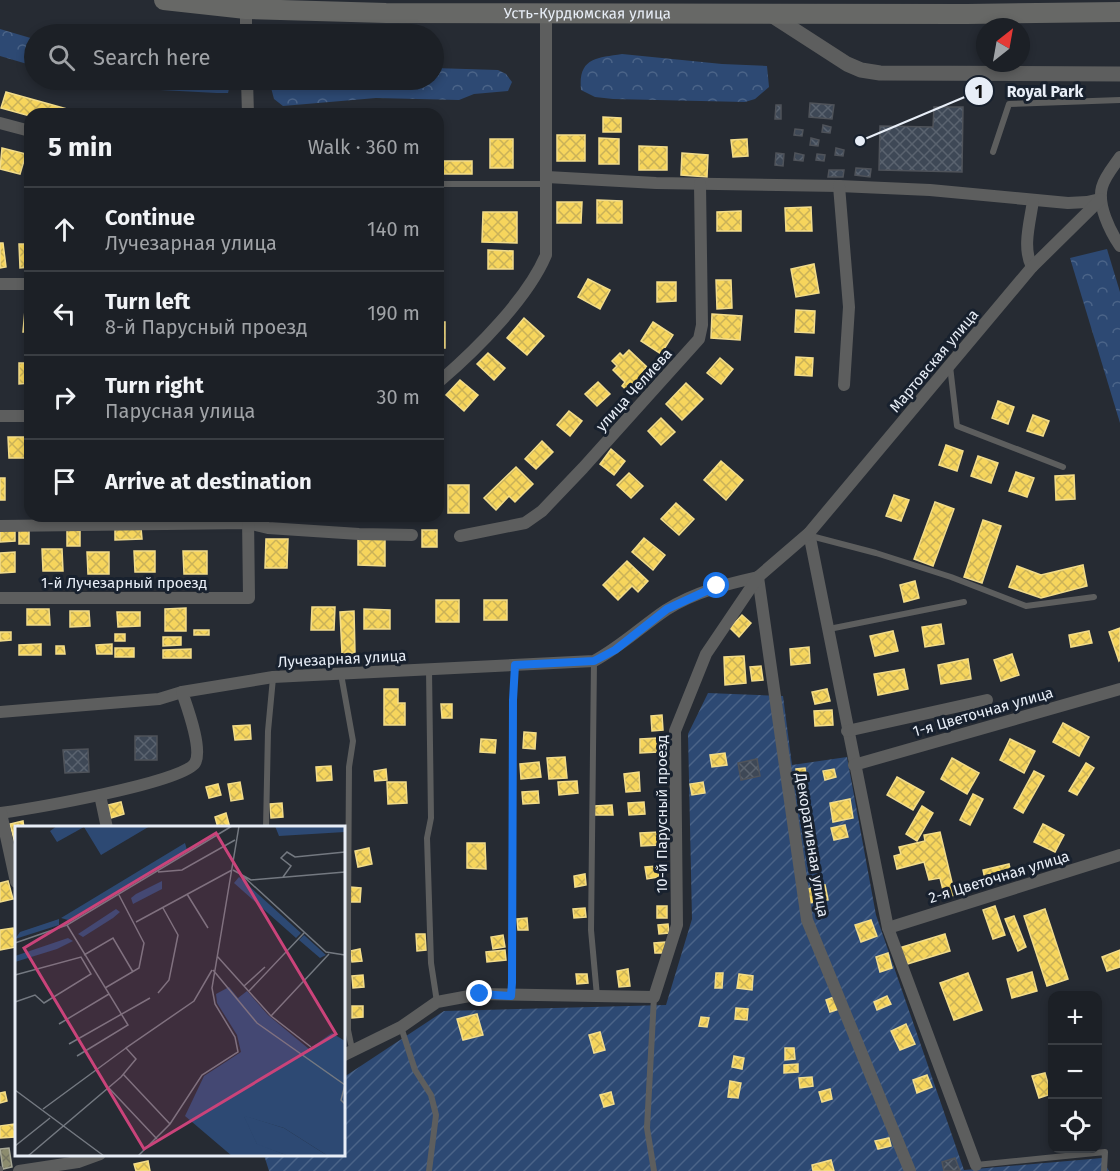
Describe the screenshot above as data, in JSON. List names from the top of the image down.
{
  "streets": {
    "main road": ["Усть-Курдюмская улица"],
    "street": [
      "Мартовская улица",
      "улица Челиева",
      "1-й Лучезарный проезд",
      "Лучезарная улица",
      "1-я Цветочная улица",
      "10-й Парусный проезд",
      "Декоративная улица",
      "2-я Цветочная улица"
    ]
  },
  "crossings": [
    ["Мартовская улица", "Лучезарная улица"],
    ["Мартовская улица", "10-й Парусный проезд"],
    ["Мартовская улица", "Декоративная улица"],
    ["Лучезарная улица", "10-й Парусный проезд"],
    ["Лучезарная улица", "Декоративная улица"],
    ["10-й Парусный проезд", "Декоративная улица"]
  ],
  "places": ["Royal Park"],
  "north": "top right",
  "page": {
    "search": "Search here",
    "heading": ["5 min", "Walk · 360 m"],
    "list": [
      ["Continue", "Лучезарная улица", "140 m"],
      ["Turn left", "8-й Парусный проезд", "190 m"],
      ["Turn right", "Парусная улица", "30 m"],
      "Arrive at destination"
    ],
    "map_buttons": ["+", "−"]
  }
}
